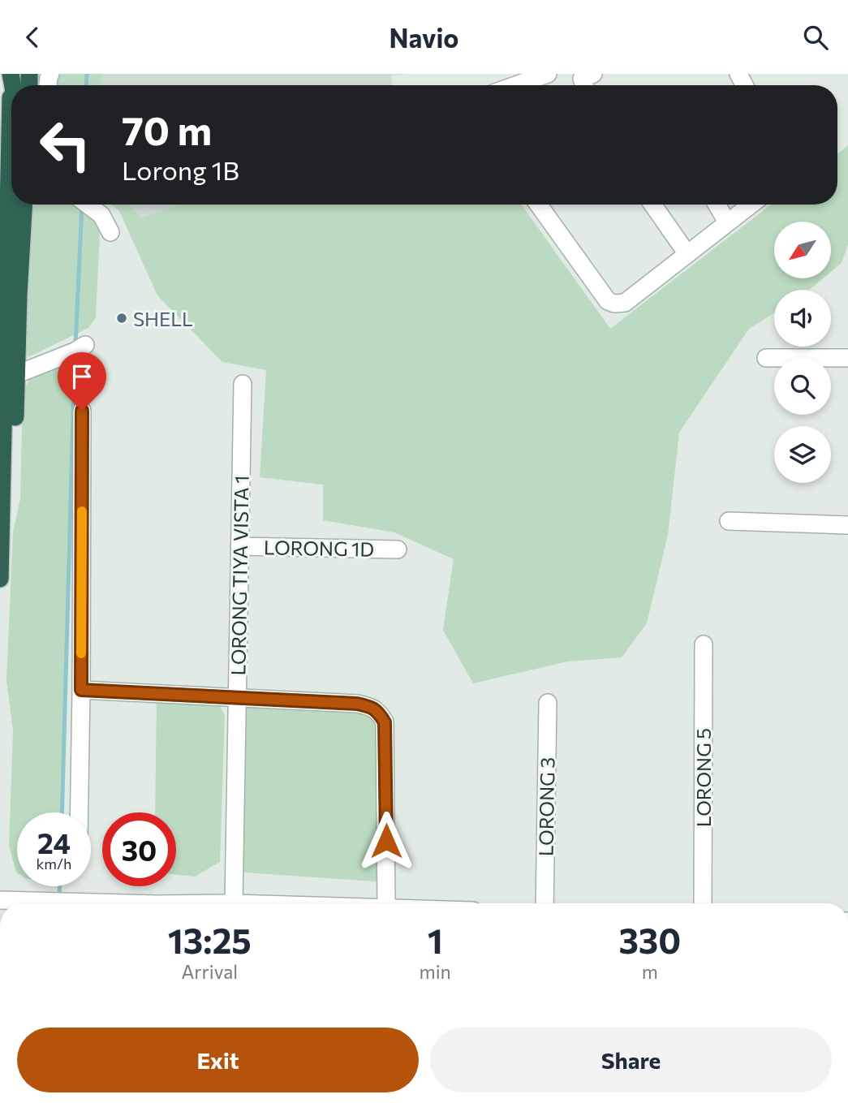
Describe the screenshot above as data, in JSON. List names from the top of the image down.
{
  "streets": {
    "street": [
      "LORONG 1D",
      "LORONG TIYA VISTA 1",
      "LORONG 5",
      "LORONG 3"
    ]
  },
  "crossings": [
    ["LORONG 1D", "LORONG TIYA VISTA 1"]
  ],
  "places": ["SHELL"],
  "north": "bottom left",
  "page": {
    "header": "Navio",
    "turn": ["70 m", "Lorong 1B"],
    "speed": "24 km/h",
    "limit": "30",
    "eta": [
      "13:25",
      "Arrival",
      "1",
      "min",
      "330",
      "m"
    ],
    "buttons": ["Exit", "Share"]
  }
}
